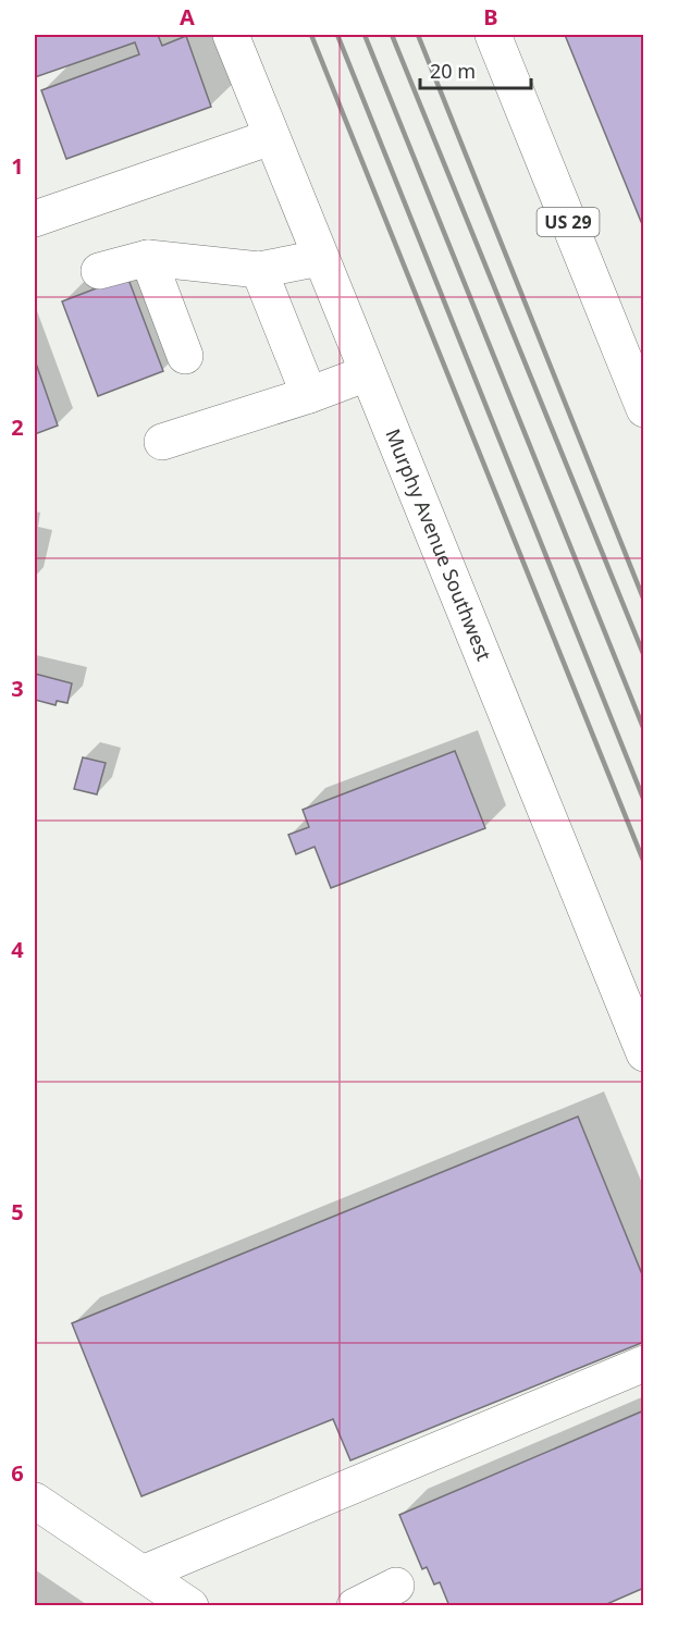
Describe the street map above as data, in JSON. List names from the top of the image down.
{
  "streets": {
    "street": ["US 29", "Murphy Avenue Southwest"]
  },
  "scale_bar": "20 m",
  "grid": {
    "columns": ["A", "B"],
    "rows": [
      "1",
      "2",
      "3",
      "4",
      "5",
      "6"
    ]
  }
}
